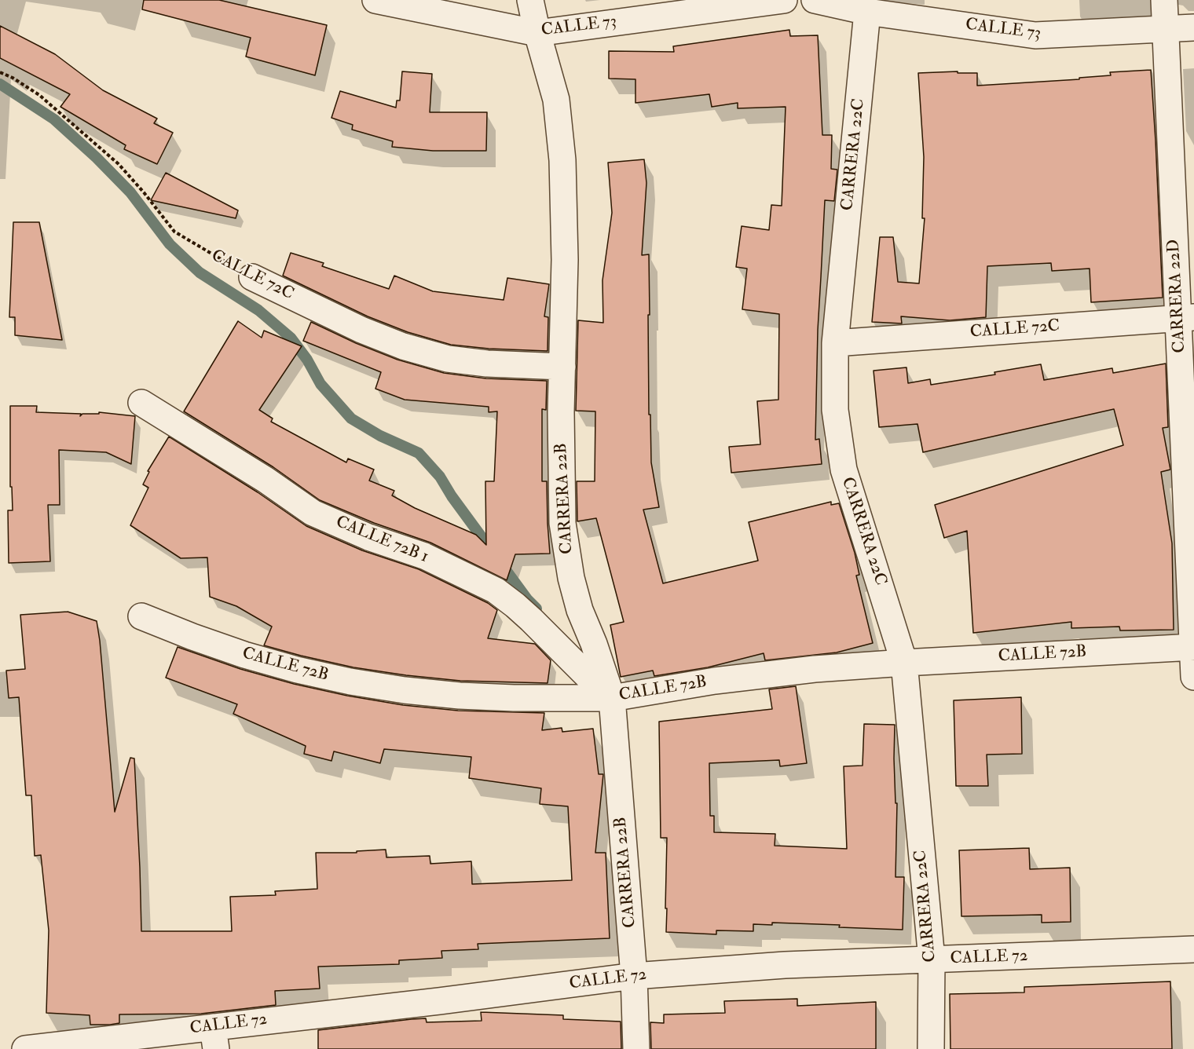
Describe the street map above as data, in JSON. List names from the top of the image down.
{
  "streets": {
    "street": [
      "CALLE 73",
      "CARRERA 22C",
      "CALLE 72C",
      "CARRERA 22D",
      "CARRERA 22B",
      "CALLE 72B 1",
      "CALLE 72B",
      "CALLE 72"
    ]
  },
  "crossings": [
    ["CALLE 73", "CARRERA 22C"],
    ["CALLE 73", "CARRERA 22D"],
    ["CALLE 73", "CARRERA 22B"],
    ["CARRERA 22C", "CALLE 72C"],
    ["CARRERA 22C", "CALLE 72B"],
    ["CARRERA 22C", "CALLE 72"],
    ["CALLE 72C", "CARRERA 22D"],
    ["CALLE 72C", "CARRERA 22B"],
    ["CARRERA 22D", "CALLE 72B"],
    ["CARRERA 22B", "CALLE 72B 1"],
    ["CARRERA 22B", "CALLE 72B"],
    ["CARRERA 22B", "CALLE 72"],
    ["CALLE 72B 1", "CALLE 72B"]
  ]
}
